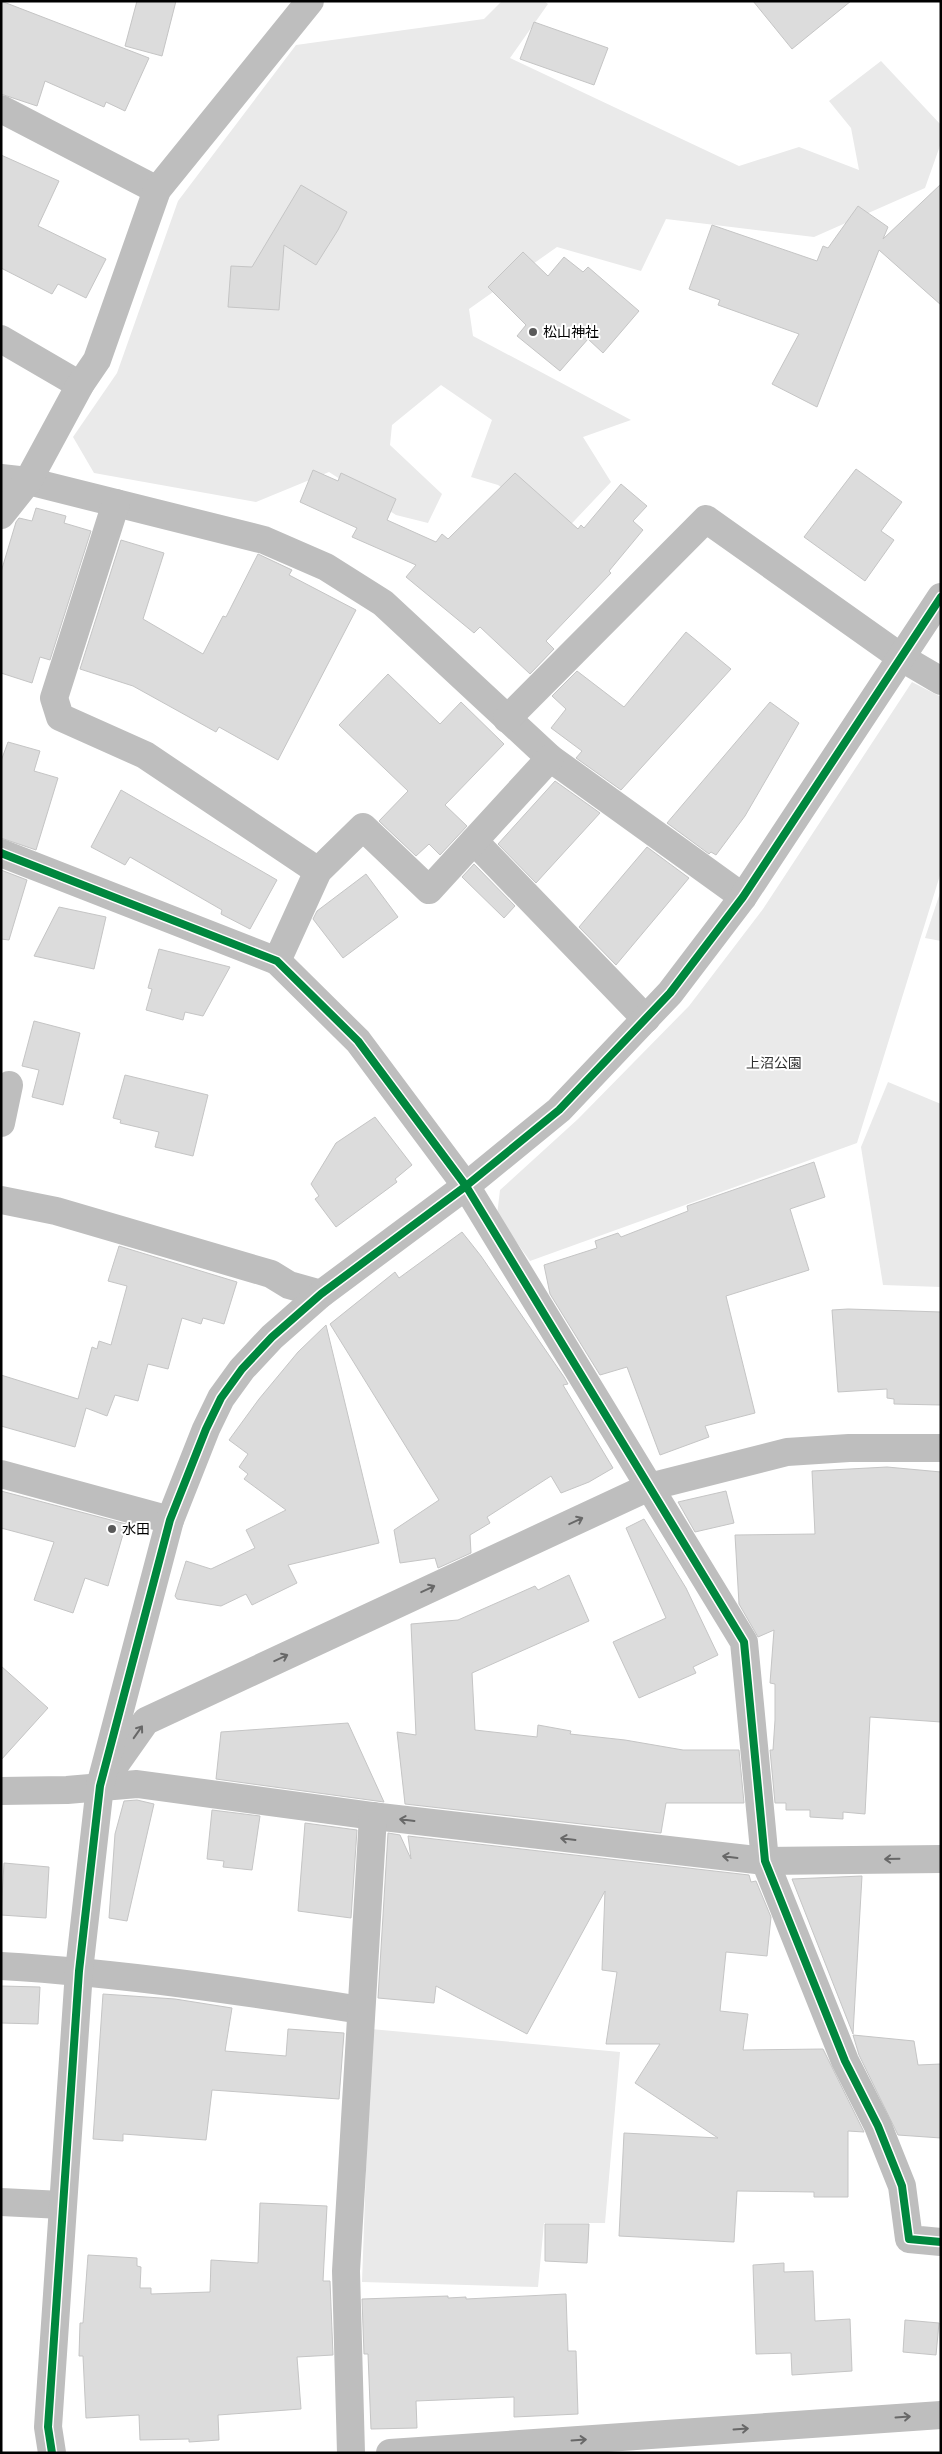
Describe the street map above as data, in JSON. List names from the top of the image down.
{
  "parks": ["上沼公園"],
  "places": ["松山神社", "水田"]
}
